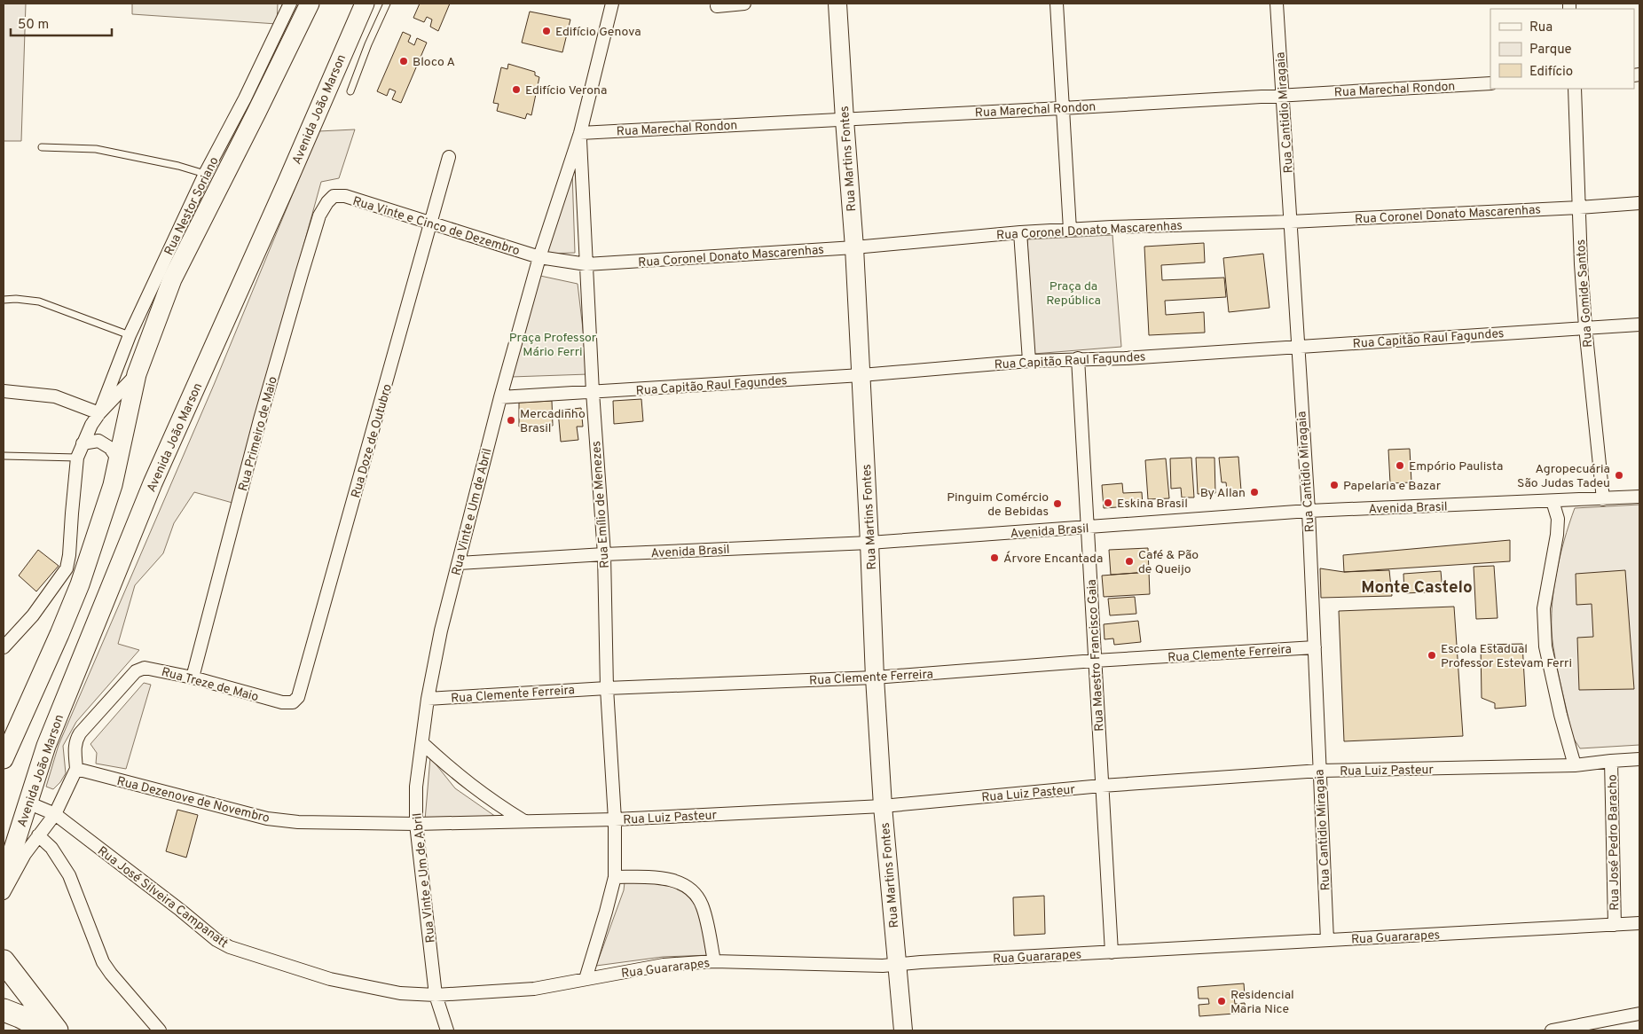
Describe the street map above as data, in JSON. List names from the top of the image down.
{
  "streets": {
    "main road": ["Avenida João Marson"],
    "street": [
      "Rua Marechal Rondon",
      "Rua Cantidio Miragaia",
      "Rua Martins Fontes",
      "Rua Nestor Soriano",
      "Rua Coronel Donato Mascarenhas",
      "Rua Vinte e Cinco de Dezembro",
      "Rua Gomide Santos",
      "Rua Capitão Raul Fagundes",
      "Rua Primeiro de Maio",
      "Rua Doze de Outubro",
      "Rua Emílio de Menezes",
      "Avenida Brasil",
      "Rua Vinte e Um de Abril",
      "Rua Clemente Ferreira",
      "Rua Maestro Francisco Gaia",
      "Rua Treze de Maio",
      "Rua Luiz Pasteur",
      "Rua Dezenove de Novembro",
      "Rua José Pedro Baracho",
      "Rua José Silveira Campanatt",
      "Rua Guararapes"
    ]
  },
  "crossings": [
    ["Rua Marechal Rondon", "Rua Cantidio Miragaia"],
    ["Rua Marechal Rondon", "Rua Martins Fontes"],
    ["Rua Marechal Rondon", "Rua Emílio de Menezes"],
    ["Rua Marechal Rondon", "Rua Vinte e Um de Abril"],
    ["Avenida João Marson", "Rua José Silveira Campanatt"],
    ["Rua Cantidio Miragaia", "Rua Coronel Donato Mascarenhas"],
    ["Rua Cantidio Miragaia", "Rua Capitão Raul Fagundes"],
    ["Rua Cantidio Miragaia", "Avenida Brasil"],
    ["Rua Cantidio Miragaia", "Rua Clemente Ferreira"],
    ["Rua Cantidio Miragaia", "Rua Luiz Pasteur"],
    ["Rua Cantidio Miragaia", "Rua Guararapes"],
    ["Rua Martins Fontes", "Rua Coronel Donato Mascarenhas"],
    ["Rua Martins Fontes", "Rua Capitão Raul Fagundes"],
    ["Rua Martins Fontes", "Avenida Brasil"],
    ["Rua Martins Fontes", "Rua Clemente Ferreira"],
    ["Rua Martins Fontes", "Rua Luiz Pasteur"],
    ["Rua Martins Fontes", "Rua Guararapes"],
    ["Rua Coronel Donato Mascarenhas", "Rua Vinte e Cinco de Dezembro"],
    ["Rua Coronel Donato Mascarenhas", "Rua Gomide Santos"],
    ["Rua Coronel Donato Mascarenhas", "Rua Emílio de Menezes"],
    ["Rua Coronel Donato Mascarenhas", "Rua Vinte e Um de Abril"],
    ["Rua Vinte e Cinco de Dezembro", "Rua Primeiro de Maio"],
    ["Rua Vinte e Cinco de Dezembro", "Rua Doze de Outubro"],
    ["Rua Vinte e Cinco de Dezembro", "Rua Vinte e Um de Abril"],
    ["Rua Gomide Santos", "Rua Capitão Raul Fagundes"],
    ["Rua Gomide Santos", "Avenida Brasil"],
    ["Rua Capitão Raul Fagundes", "Rua Emílio de Menezes"],
    ["Rua Capitão Raul Fagundes", "Rua Vinte e Um de Abril"],
    ["Rua Capitão Raul Fagundes", "Rua Maestro Francisco Gaia"],
    ["Rua Primeiro de Maio", "Rua Treze de Maio"],
    ["Rua Doze de Outubro", "Rua Treze de Maio"],
    ["Rua Emílio de Menezes", "Avenida Brasil"],
    ["Rua Emílio de Menezes", "Rua Vinte e Um de Abril"],
    ["Rua Emílio de Menezes", "Rua Clemente Ferreira"],
    ["Rua Emílio de Menezes", "Rua Luiz Pasteur"],
    ["Rua Emílio de Menezes", "Rua Guararapes"],
    ["Avenida Brasil", "Rua Vinte e Um de Abril"],
    ["Avenida Brasil", "Rua Maestro Francisco Gaia"],
    ["Rua Vinte e Um de Abril", "Rua Clemente Ferreira"],
    ["Rua Vinte e Um de Abril", "Rua Luiz Pasteur"],
    ["Rua Vinte e Um de Abril", "Rua Dezenove de Novembro"],
    ["Rua Vinte e Um de Abril", "Rua José Silveira Campanatt"],
    ["Rua Vinte e Um de Abril", "Rua Guararapes"],
    ["Rua Clemente Ferreira", "Rua Maestro Francisco Gaia"],
    ["Rua Maestro Francisco Gaia", "Rua Luiz Pasteur"],
    ["Rua Maestro Francisco Gaia", "Rua Guararapes"],
    ["Rua Treze de Maio", "Rua Dezenove de Novembro"],
    ["Rua Luiz Pasteur", "Rua Dezenove de Novembro"],
    ["Rua Luiz Pasteur", "Rua José Pedro Baracho"],
    ["Rua José Pedro Baracho", "Rua Guararapes"],
    ["Rua José Silveira Campanatt", "Rua Guararapes"]
  ],
  "districts": ["Monte Castelo"],
  "parks": ["Praça da República", "Praça Professor Mário Ferri"],
  "places": [
    "Edifício Genova",
    "Bloco A",
    "Edifício Verona",
    "Mercadinho Brasil",
    "Empório Paulista",
    "Agropecuária São Judas Tadeu",
    "Papelaria e Bazar",
    "By Allan",
    "Eskina Brasil",
    "Pinguim Comércio de Bebidas",
    "Árvore Encantada",
    "Café & Pão de Queijo",
    "Escola Estadual Professor Estevam Ferri",
    "Residencial Maria Nice"
  ],
  "legend": ["Rua", "Parque", "Edifício"],
  "scale_bar": "50 m"
}
